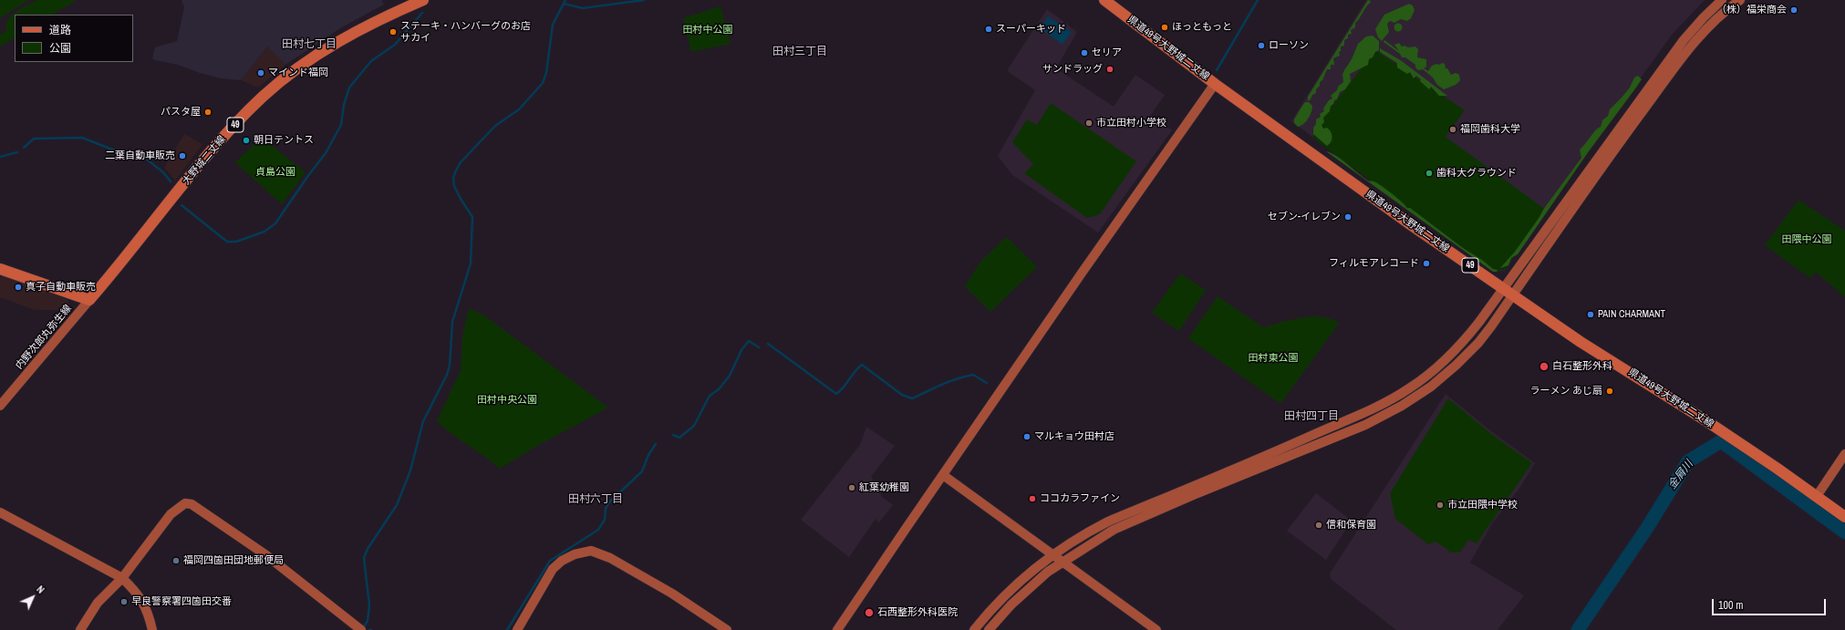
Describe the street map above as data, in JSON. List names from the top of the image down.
{
  "streets": {
    "main road": ["県道49号大野城二丈線", "49", "大野城二丈線"],
    "street": ["内野次郎丸弥生線"]
  },
  "crossings": [
    ["大野城二丈線", "内野次郎丸弥生線"]
  ],
  "districts": [
    "田村七丁目",
    "田村三丁目",
    "田村四丁目",
    "田村六丁目"
  ],
  "water": ["金屑川"],
  "parks": [
    "田村中公園",
    "貞島公園",
    "田隈中公園",
    "田村東公園",
    "田村中央公園"
  ],
  "places": [
    "（株）福栄商会",
    "ほっともっと",
    "スーパーキッド",
    "ステーキ・ハンバーグのお店 サカイ",
    "ローソン",
    "セリア",
    "サンドラッグ",
    "マインド福岡",
    "パスタ屋",
    "市立田村小学校",
    "福岡歯科大学",
    "朝日テントス",
    "二葉自動車販売",
    "歯科大グラウンド",
    "セブン-イレブン",
    "フィルモアレコード",
    "真子自動車販売",
    "PAIN CHARMANT",
    "白石整形外科",
    "ラーメン あじ扇",
    "マルキョウ田村店",
    "紅葉幼稚園",
    "ココカラファイン",
    "市立田隈中学校",
    "信和保育園",
    "福岡四箇田団地郵便局",
    "早良警察署四箇田交番",
    "石西整形外科医院"
  ],
  "legend": ["道路", "公園"],
  "scale_bar": "100 m",
  "north": "top right"
}
